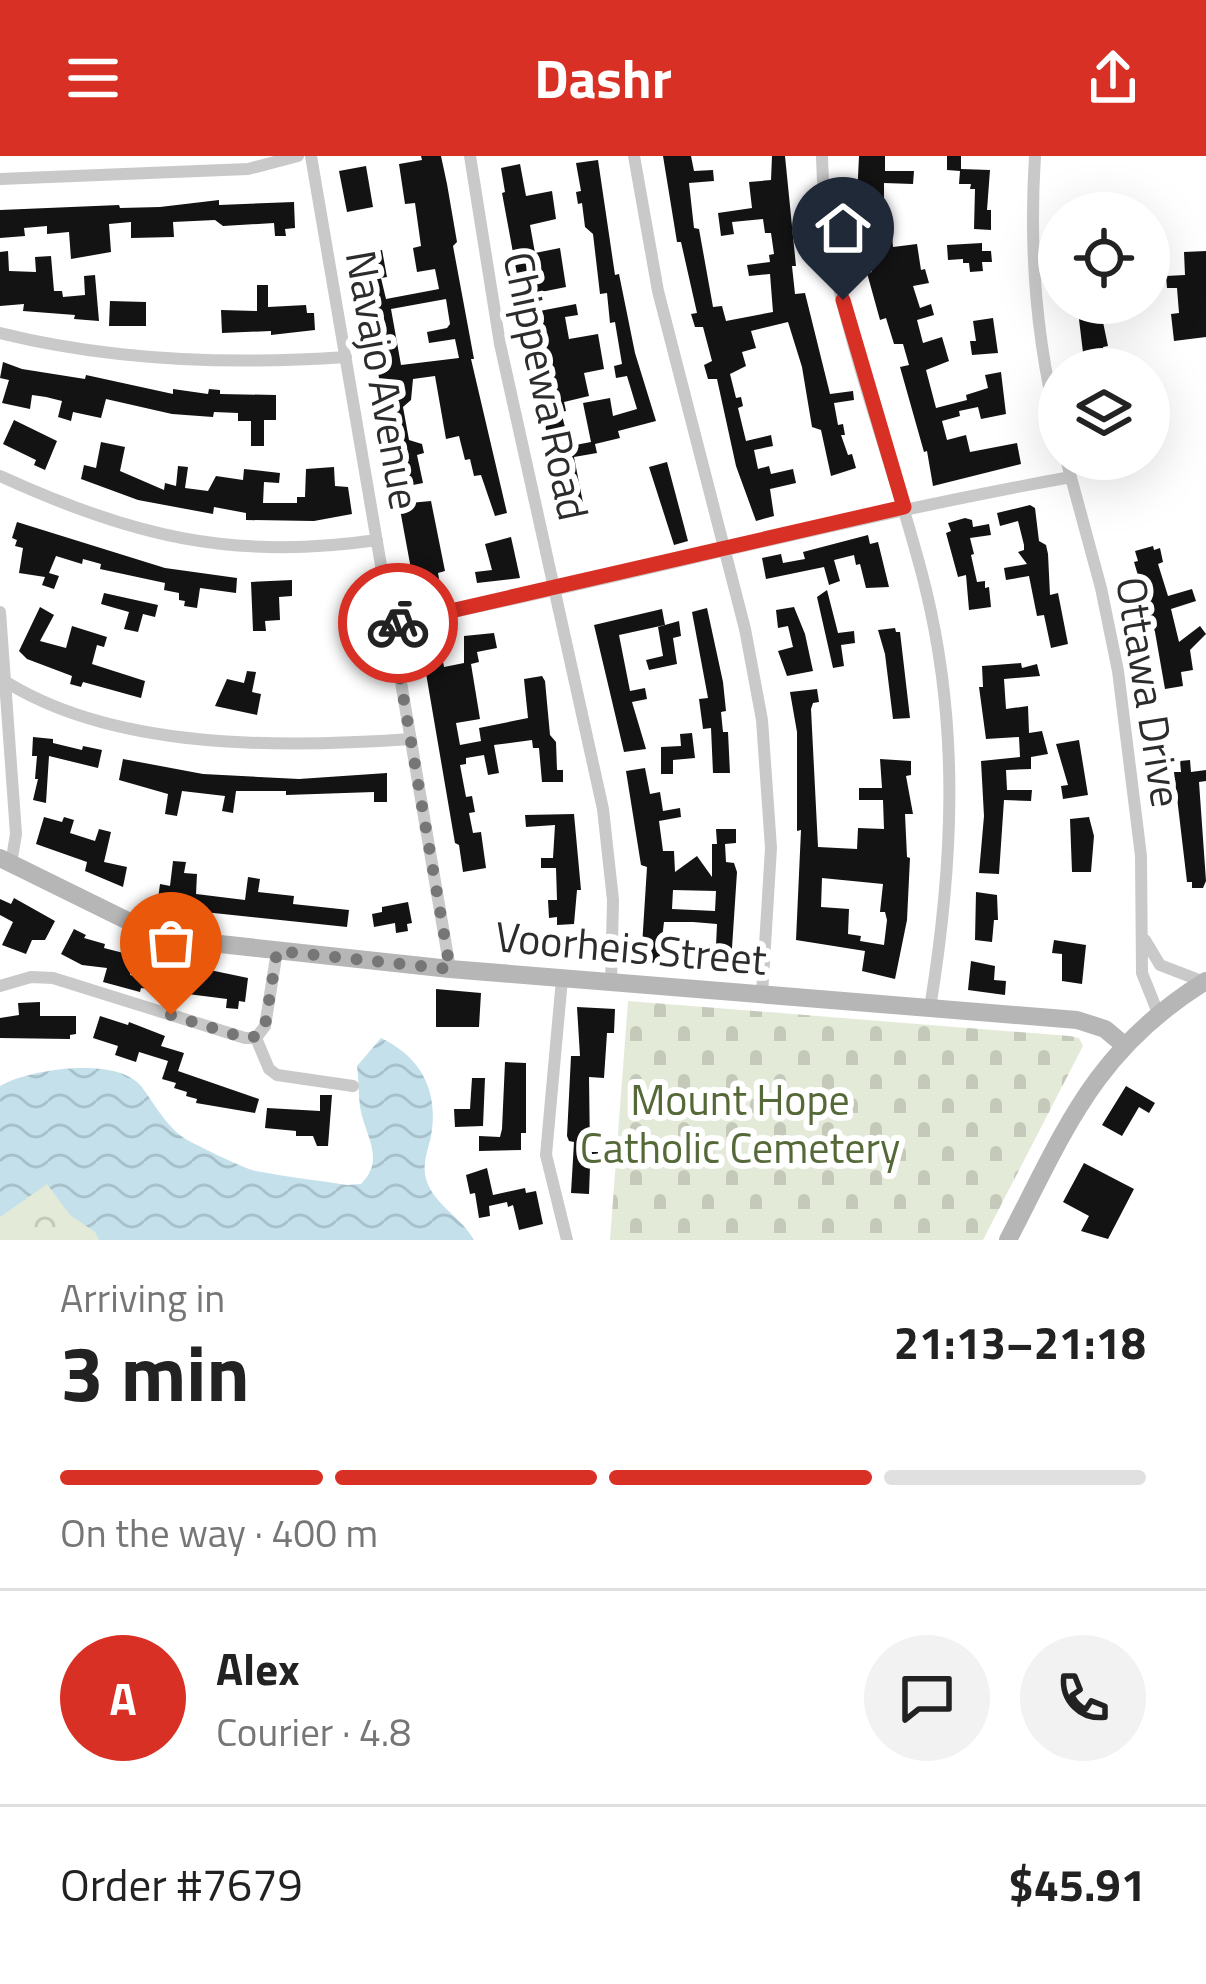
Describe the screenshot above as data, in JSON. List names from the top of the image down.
{
  "streets": {
    "street": [
      "Navajo Avenue",
      "Chippewa Road",
      "Ottawa Drive",
      "Voorheis Street"
    ]
  },
  "crossings": [
    ["Navajo Avenue", "Voorheis Street"],
    ["Chippewa Road", "Voorheis Street"]
  ],
  "parks": ["Mount Hope Catholic Cemetery"],
  "page": {
    "header": "Dashr",
    "heading": ["3 min", "Arriving in", "21:13–21:18"],
    "panel": [
      "Alex",
      "Courier · 4.8",
      "Order #7679",
      "$45.91"
    ],
    "bar": "On the way · 400 m",
    "round": "A"
  }
}
